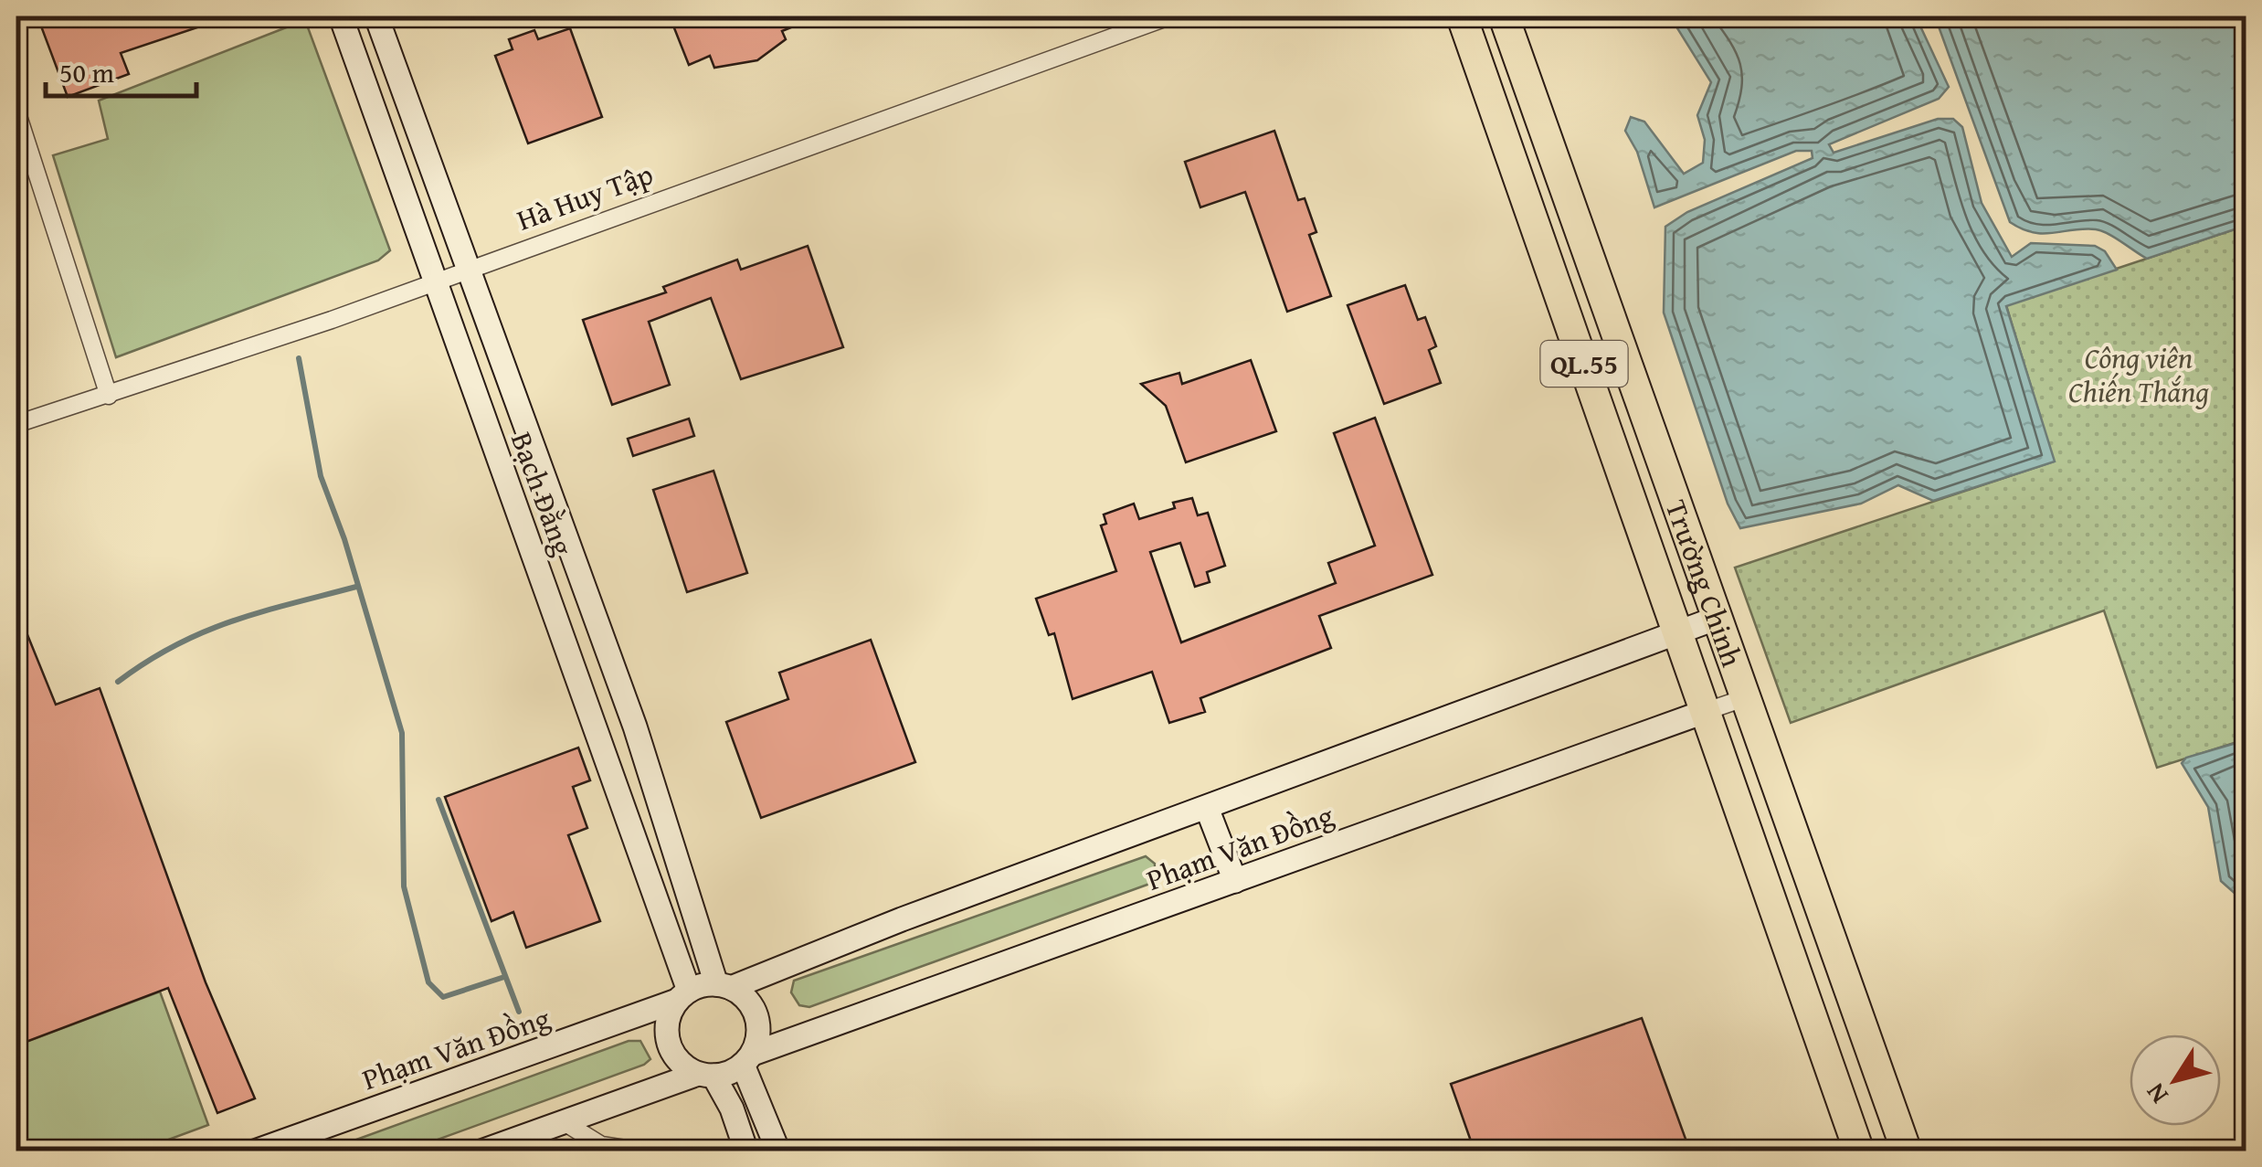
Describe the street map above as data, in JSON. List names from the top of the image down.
{
  "streets": {
    "highway": ["QL.55", "Trường Chinh"],
    "street": ["Hà Huy Tập", "Bạch Đằng", "Phạm Văn Đồng"]
  },
  "crossings": [
    ["Hà Huy Tập", "Bạch Đằng"],
    ["Bạch Đằng", "Phạm Văn Đồng"],
    ["Trường Chinh", "Phạm Văn Đồng"]
  ],
  "parks": ["Công viên Chiến Thắng"],
  "scale_bar": "50 m",
  "north": "bottom left"
}
